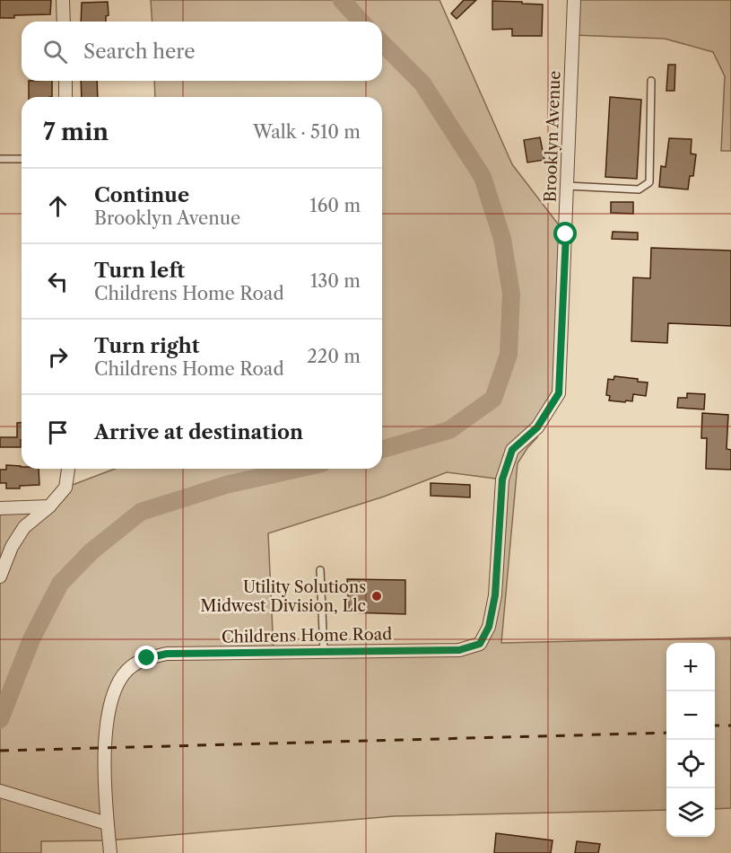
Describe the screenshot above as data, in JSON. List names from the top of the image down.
{
  "streets": {
    "street": ["Brooklyn Avenue", "Childrens Home Road"]
  },
  "crossings": [
    ["Brooklyn Avenue", "Childrens Home Road"]
  ],
  "places": ["Utility Solutions Midwest Division, Llc"],
  "page": {
    "search": "Search here",
    "heading": ["7 min", "Walk · 510 m"],
    "list": [
      ["Continue", "Brooklyn Avenue", "160 m"],
      ["Turn left", "Childrens Home Road", "130 m"],
      ["Turn right", "Childrens Home Road", "220 m"],
      "Arrive at destination"
    ],
    "map_buttons": ["+", "−"]
  }
}
